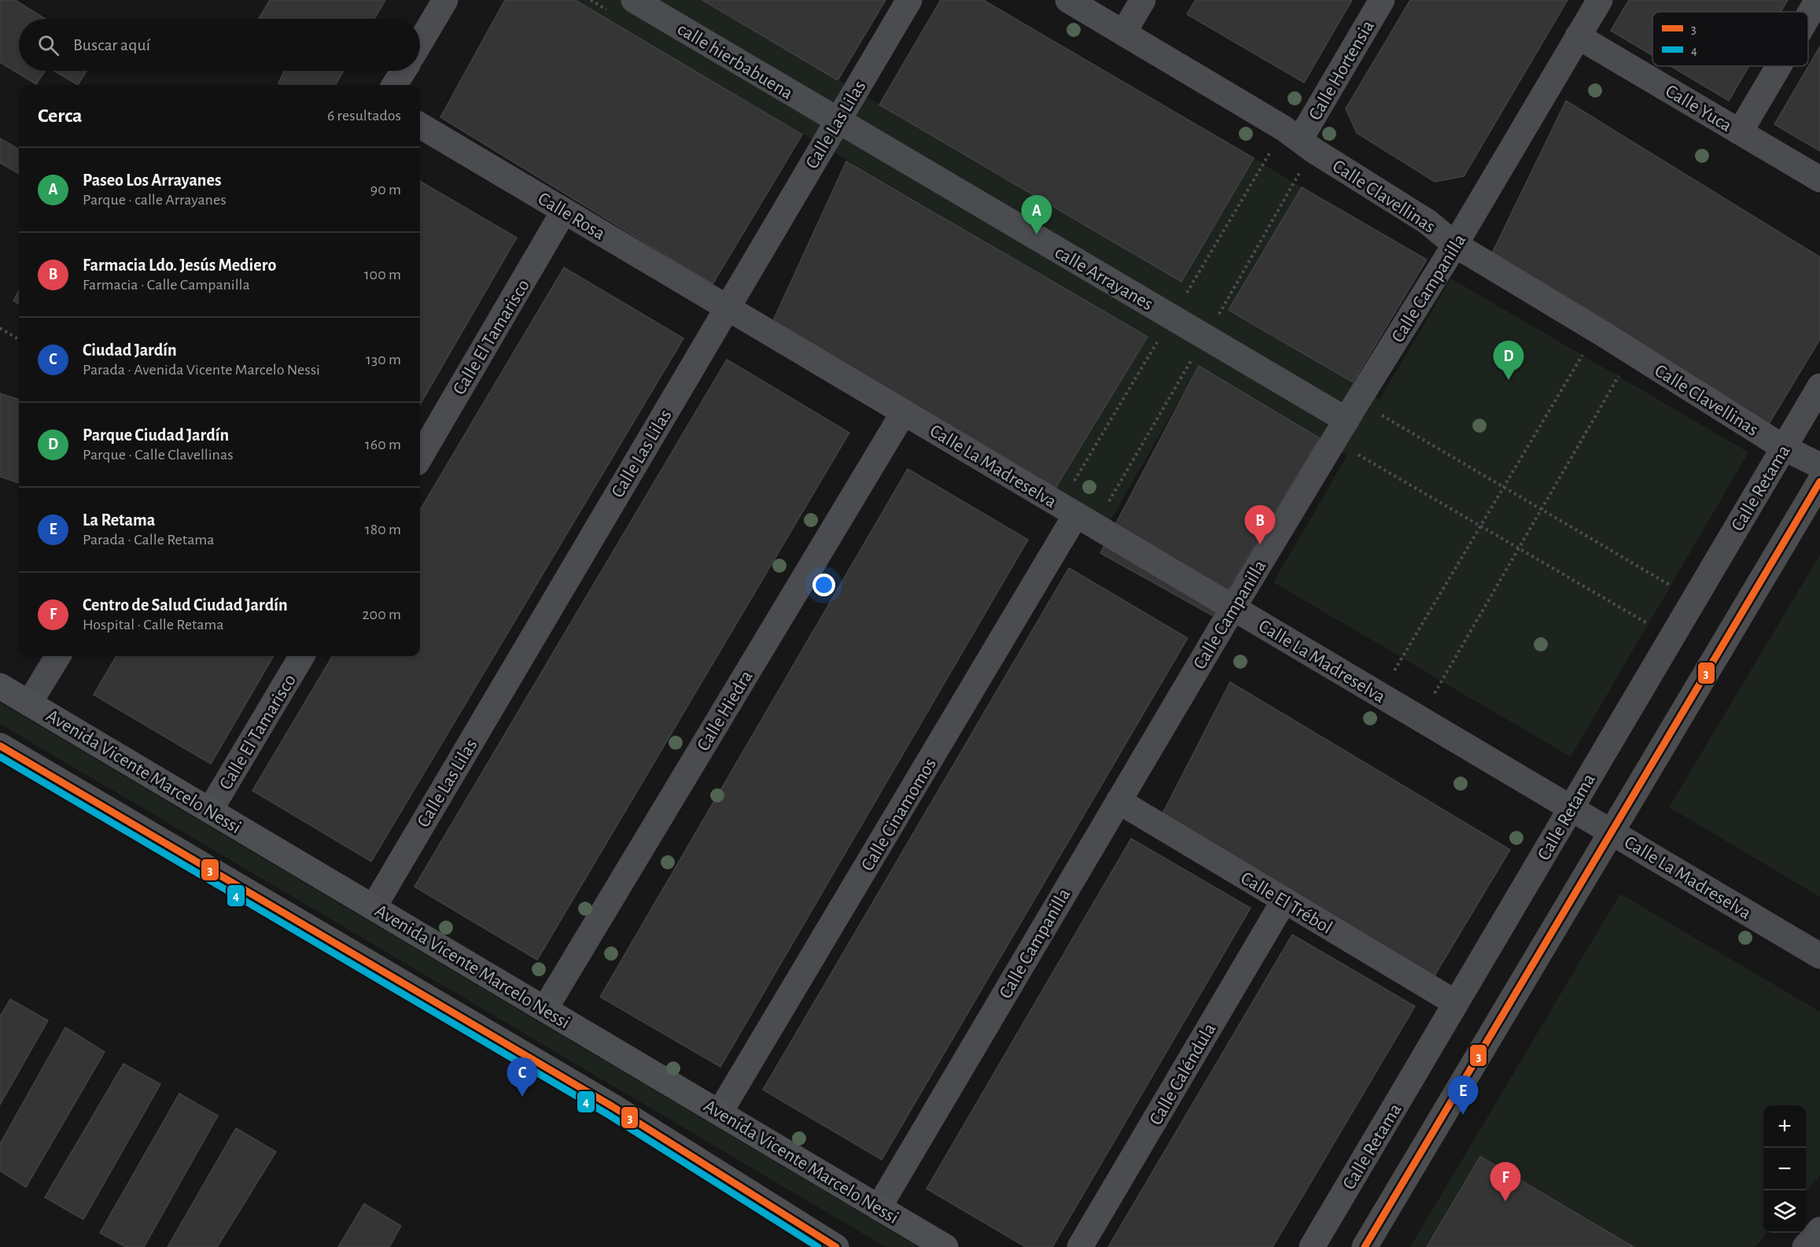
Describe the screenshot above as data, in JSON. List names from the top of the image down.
{
  "streets": {
    "main road": ["Avenida Vicente Marcelo Nessi"],
    "street": [
      "calle hierbabuena",
      "Calle Hortensia",
      "Calle Yuca",
      "Calle Las Lilas",
      "Calle Clavellinas",
      "Calle Rosa",
      "calle Arrayanes",
      "Calle Campanilla",
      "Calle El Tamarisco",
      "Calle La Madreselva",
      "Calle Retama",
      "Calle Hiedra",
      "Calle Cinamomos",
      "Calle El Trébol",
      "Calle Caléndula"
    ]
  },
  "crossings": [
    ["calle hierbabuena", "Calle Las Lilas"],
    ["calle hierbabuena", "calle Arrayanes"],
    ["Calle Hortensia", "Calle Clavellinas"],
    ["Calle Yuca", "Calle Campanilla"],
    ["Calle Las Lilas", "Calle Rosa"],
    ["Calle Las Lilas", "calle Arrayanes"],
    ["Calle Las Lilas", "Calle La Madreselva"],
    ["Calle Las Lilas", "Avenida Vicente Marcelo Nessi"],
    ["Calle Clavellinas", "Calle Campanilla"],
    ["Calle Clavellinas", "Calle Retama"],
    ["Calle Rosa", "Calle El Tamarisco"],
    ["Calle Rosa", "Calle La Madreselva"],
    ["calle Arrayanes", "Calle Campanilla"],
    ["Calle Campanilla", "Calle La Madreselva"],
    ["Calle Campanilla", "Avenida Vicente Marcelo Nessi"],
    ["Calle Campanilla", "Calle El Trébol"],
    ["Calle El Tamarisco", "Avenida Vicente Marcelo Nessi"],
    ["Calle La Madreselva", "Calle Retama"],
    ["Calle La Madreselva", "Calle Hiedra"],
    ["Calle La Madreselva", "Calle Cinamomos"],
    ["Calle Retama", "Calle El Trébol"],
    ["Calle Hiedra", "Avenida Vicente Marcelo Nessi"],
    ["Avenida Vicente Marcelo Nessi", "Calle Cinamomos"],
    ["Calle El Trébol", "Calle Caléndula"]
  ],
  "lines": ["transit line 3", "transit line 4"],
  "legend": ["3", "4"],
  "page": {
    "search": "Buscar aquí",
    "heading": ["Cerca", "6 resultados"],
    "list": [
      {
        "mark": "A",
        "name": "Paseo Los Arrayanes",
        "note": "Parque · calle Arrayanes",
        "value": "90 m"
      },
      {
        "mark": "B",
        "name": "Farmacia Ldo. Jesús Mediero",
        "note": "Farmacia · Calle Campanilla",
        "value": "100 m"
      },
      {
        "mark": "C",
        "name": "Ciudad Jardín",
        "note": "Parada · Avenida Vicente Marcelo Nessi",
        "value": "130 m"
      },
      {
        "mark": "D",
        "name": "Parque Ciudad Jardín",
        "note": "Parque · Calle Clavellinas",
        "value": "160 m"
      },
      {
        "mark": "E",
        "name": "La Retama",
        "note": "Parada · Calle Retama",
        "value": "180 m"
      },
      {
        "mark": "F",
        "name": "Centro de Salud Ciudad Jardín",
        "note": "Hospital · Calle Retama",
        "value": "200 m"
      }
    ],
    "pins": [
      "A",
      "D",
      "B",
      "C",
      "E",
      "F"
    ],
    "map_buttons": ["+", "−"]
  }
}
